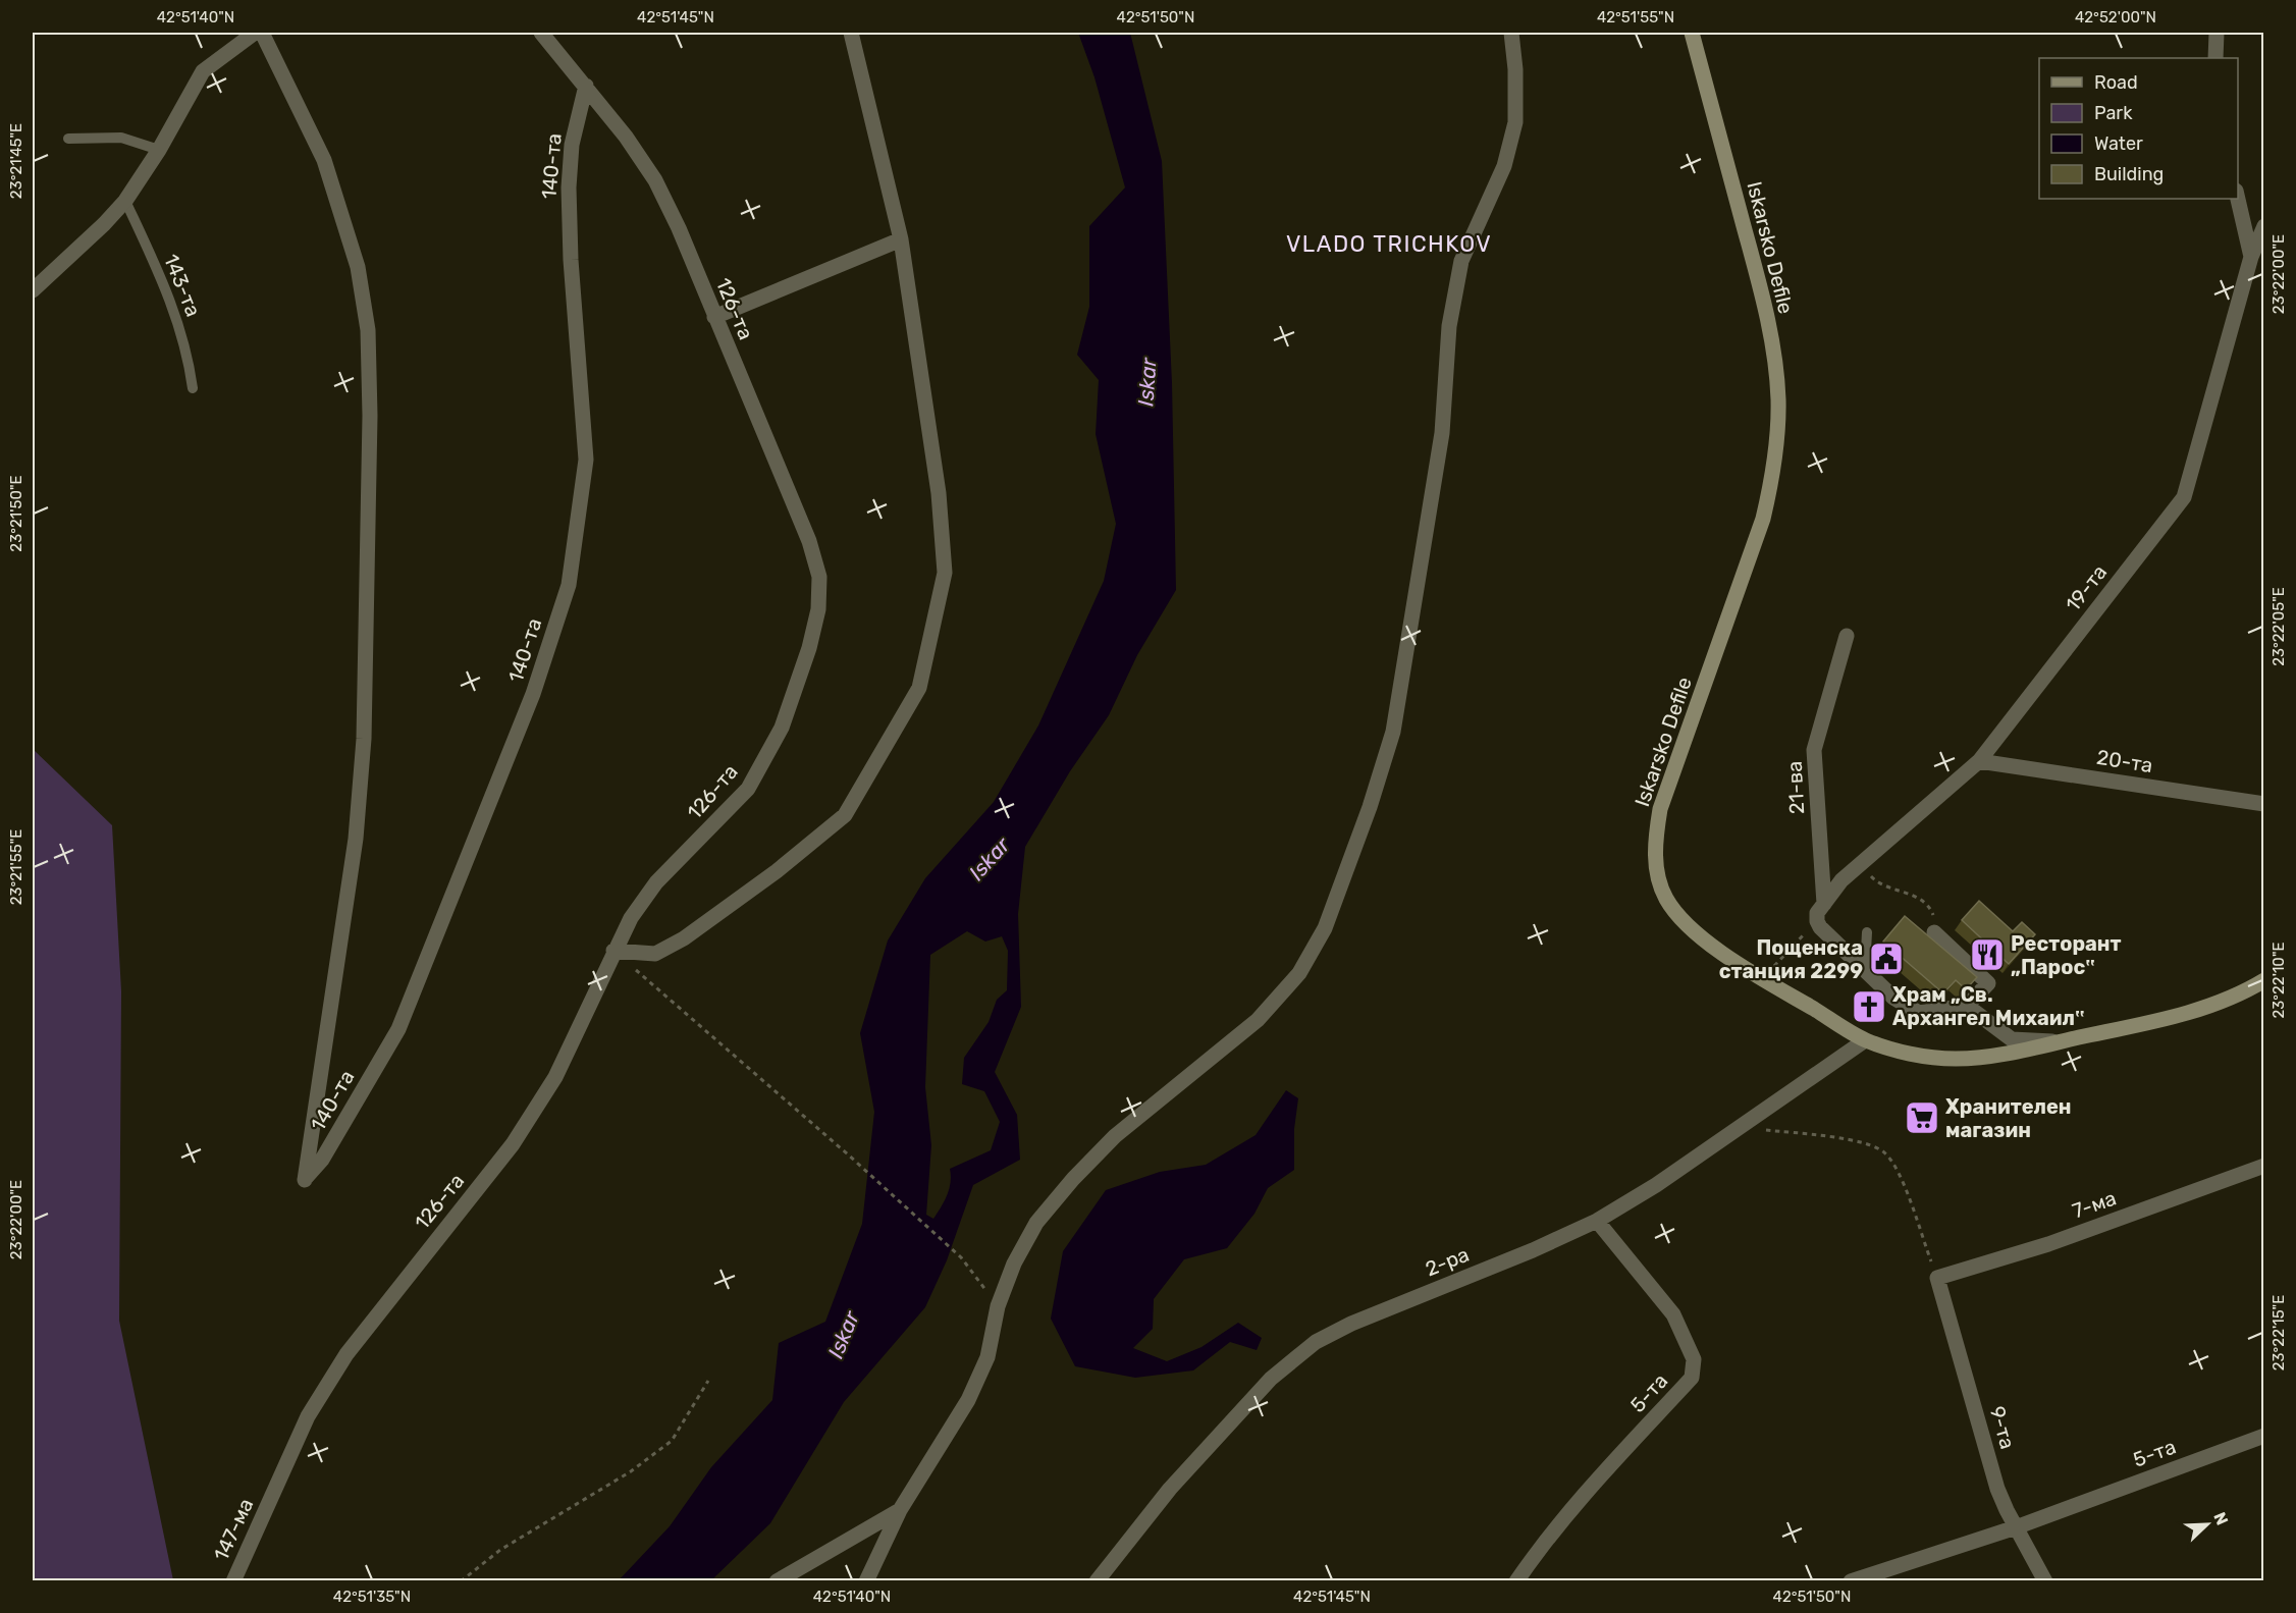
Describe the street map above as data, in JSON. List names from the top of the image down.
{
  "streets": {
    "main road": ["Iskarsko Defile"],
    "street": [
      "140-та",
      "126-та",
      "19-та",
      "20-та",
      "21-ва",
      "7-ма",
      "2-ра",
      "5-та",
      "9-та",
      "147-ма"
    ],
    "lane": ["143-та"]
  },
  "crossings": [
    ["140-та", "126-та"],
    ["Iskarsko Defile", "2-ра"],
    ["126-та", "147-ма"],
    ["19-та", "20-та"],
    ["19-та", "21-ва"],
    ["7-ма", "9-та"],
    ["2-ра", "5-та"],
    ["5-та", "9-та"]
  ],
  "districts": ["VLADO TRICHKOV"],
  "water": ["Iskar"],
  "places": {
    "restaurant": ["Ресторант „Парос‟"],
    "public building": ["Пощенска станция 2299"],
    "church": ["Храм „Св. Архангел Михаил‟"],
    "supermarket": ["Хранителен магазин"]
  },
  "legend": [
    "Road",
    "Park",
    "Water",
    "Building"
  ],
  "north": "top right",
  "coordinates": [
    "42°51'40\"N",
    "42°51'45\"N",
    "42°51'50\"N",
    "42°51'55\"N",
    "42°52'00\"N",
    "23°21'45\"E",
    "23°22'00\"E",
    "23°21'50\"E",
    "23°22'05\"E",
    "23°21'55\"E",
    "23°22'10\"E",
    "23°22'15\"E",
    "42°51'35\"N"
  ]
}
